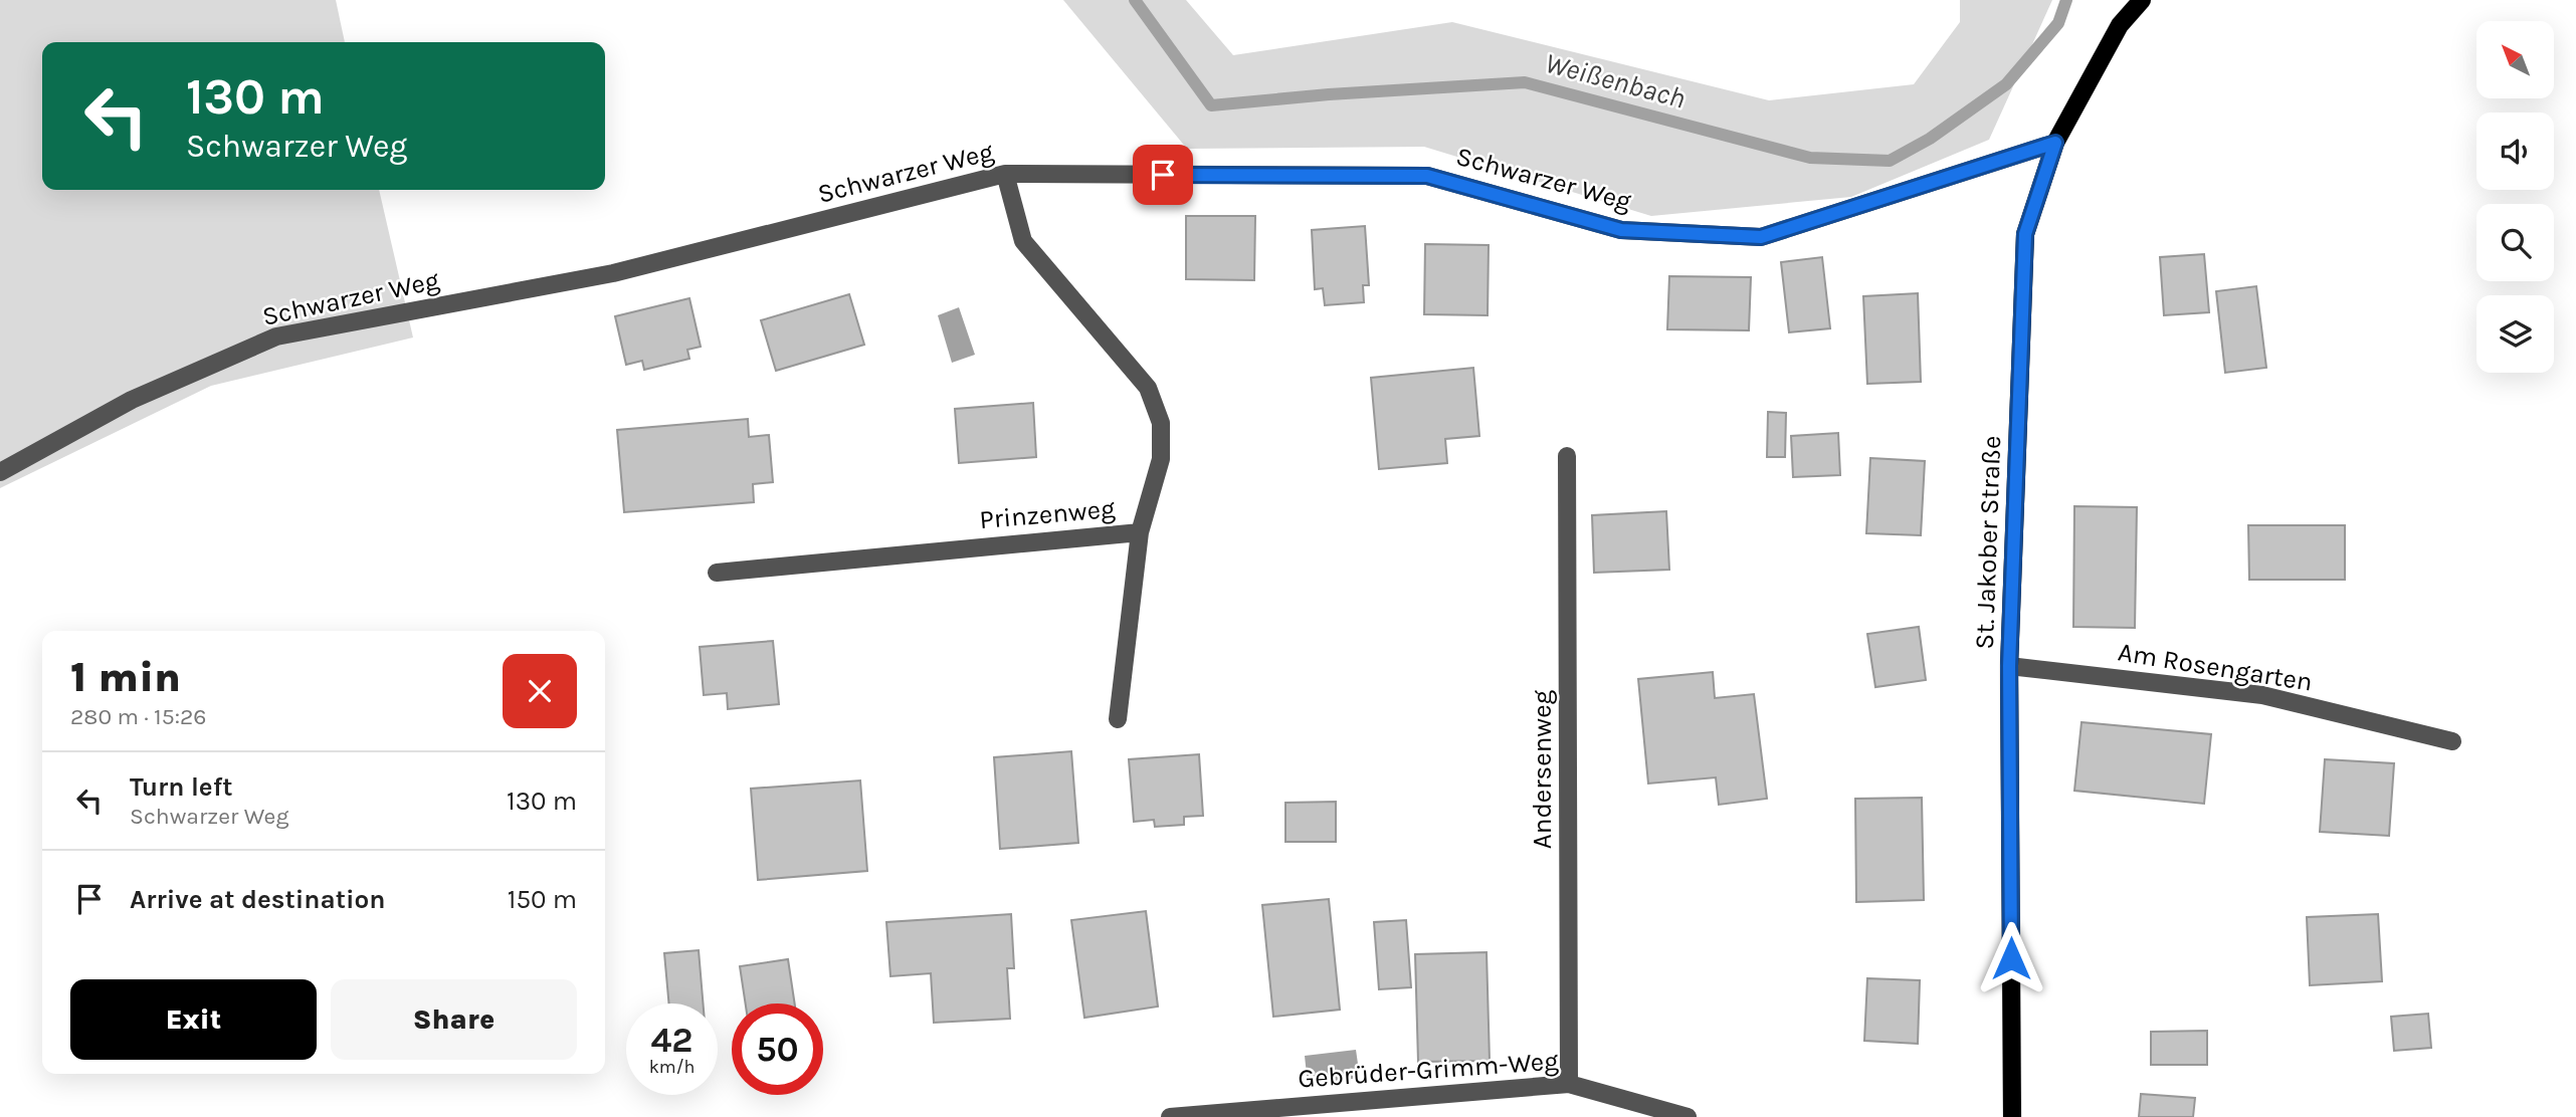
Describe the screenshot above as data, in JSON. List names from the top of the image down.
{
  "streets": {
    "main road": ["St. Jakober Straße"],
    "street": [
      "Schwarzer Weg",
      "Prinzenweg",
      "Am Rosengarten",
      "Andersenweg",
      "Gebrüder-Grimm-Weg"
    ]
  },
  "crossings": [
    ["Schwarzer Weg", "Prinzenweg"],
    ["Schwarzer Weg", "St. Jakober Straße"],
    ["St. Jakober Straße", "Am Rosengarten"],
    ["Andersenweg", "Gebrüder-Grimm-Weg"]
  ],
  "water": ["Weißenbach"],
  "north": "top left",
  "page": {
    "turn": ["130 m", "Schwarzer Weg"],
    "heading": ["1 min", "280 m · 15:26"],
    "list": [
      {
        "name": "Turn left",
        "note": "Schwarzer Weg",
        "value": "130 m"
      },
      {
        "name": "Arrive at destination",
        "value": "150 m"
      }
    ],
    "buttons": ["Exit", "Share"],
    "speed": "42 km/h",
    "limit": "50"
  }
}
